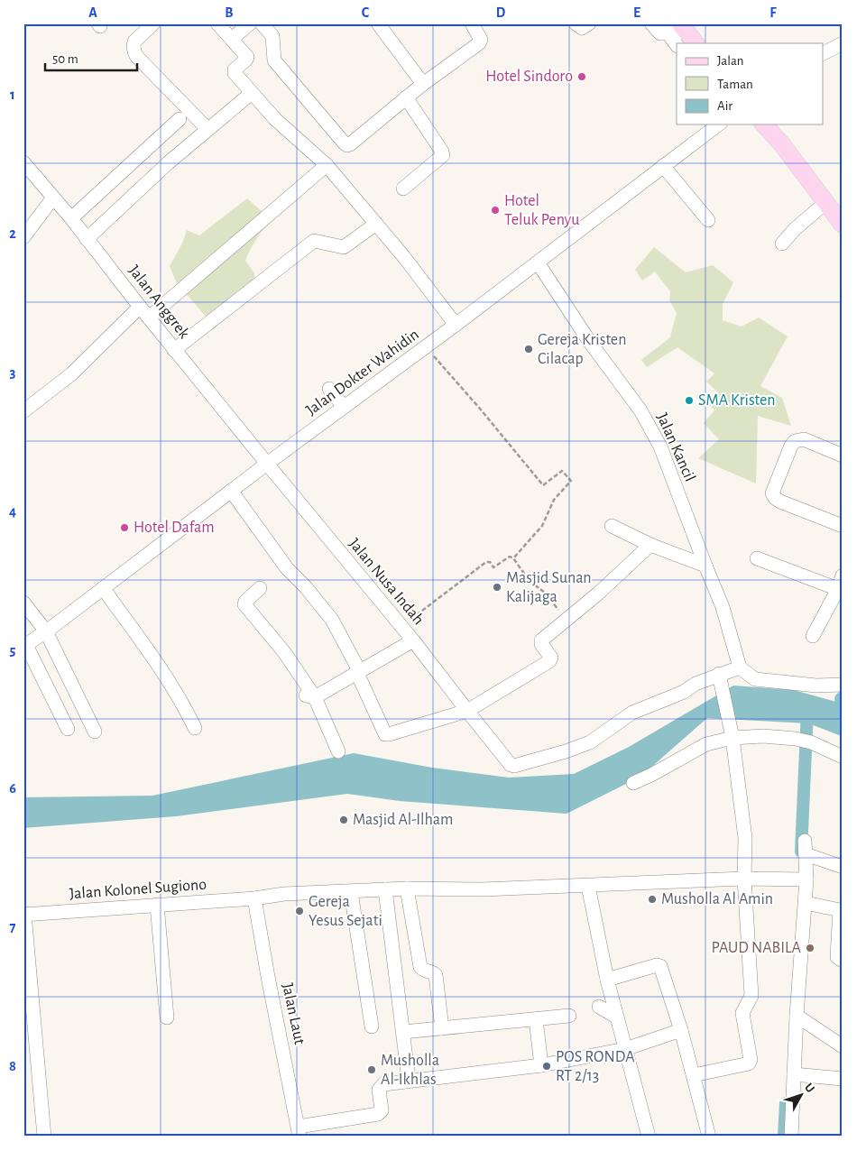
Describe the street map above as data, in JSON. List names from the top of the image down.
{
  "streets": {
    "street": [
      "Jalan Anggrek",
      "Jalan Dokter Wahidin",
      "Jalan Kancil",
      "Jalan Nusa Indah",
      "Jalan Kolonel Sugiono",
      "Jalan Laut"
    ]
  },
  "crossings": [
    ["Jalan Anggrek", "Jalan Dokter Wahidin"],
    ["Jalan Anggrek", "Jalan Nusa Indah"],
    ["Jalan Dokter Wahidin", "Jalan Kancil"],
    ["Jalan Dokter Wahidin", "Jalan Nusa Indah"],
    ["Jalan Kolonel Sugiono", "Jalan Laut"]
  ],
  "places": [
    "Hotel Sindoro",
    "Hotel Teluk Penyu",
    "Gereja Kristen Cilacap",
    "SMA Kristen",
    "Hotel Dafam",
    "Masjid Sunan Kalijaga",
    "Masjid Al-Ilham",
    "Musholla Al Amin",
    "Gereja Yesus Sejati",
    "PAUD NABILA",
    "POS RONDA RT 2/13",
    "Musholla Al-Ikhlas"
  ],
  "legend": ["Jalan", "Taman", "Air"],
  "scale_bar": "50 m",
  "north": "top right",
  "grid": {
    "columns": [
      "A",
      "B",
      "C",
      "D",
      "E",
      "F"
    ],
    "rows": [
      "1",
      "2",
      "3",
      "4",
      "5",
      "6",
      "7",
      "8"
    ]
  }
}
